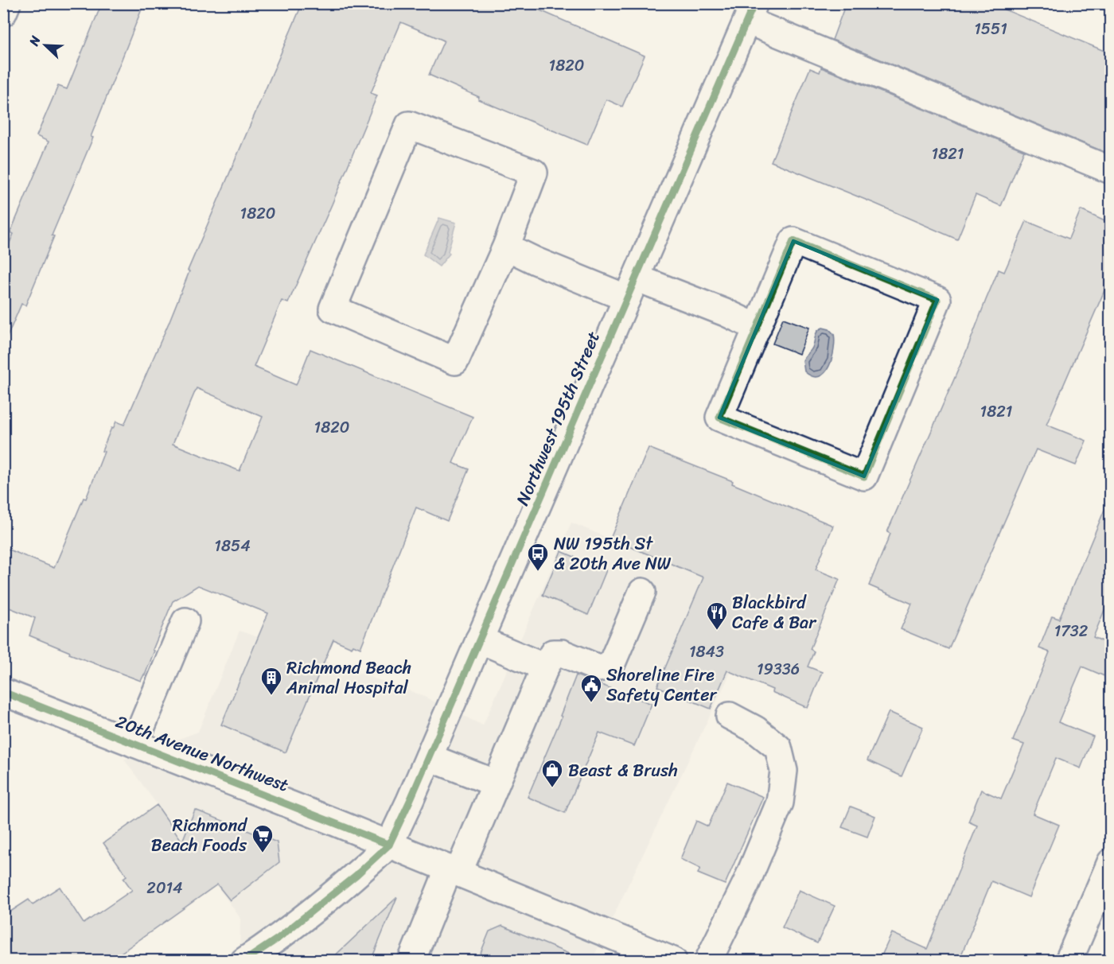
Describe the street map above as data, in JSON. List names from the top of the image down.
{
  "streets": {
    "street": ["Northwest 195th Street", "20th Avenue Northwest"]
  },
  "crossings": [
    ["Northwest 195th Street", "20th Avenue Northwest"]
  ],
  "places": {
    "bus stop": ["NW 195th St & 20th Ave NW"],
    "restaurant": ["Blackbird Cafe & Bar"],
    "building": ["Richmond Beach Animal Hospital"],
    "public building": ["Shoreline Fire Safety Center"],
    "shop": ["Beast & Brush"],
    "supermarket": ["Richmond Beach Foods"]
  },
  "house_numbers": [
    "1551",
    "1820",
    "1821",
    "1820",
    "1821",
    "1820",
    "1854",
    "1732",
    "1843",
    "19336",
    "2014"
  ],
  "north": "top left"
}
